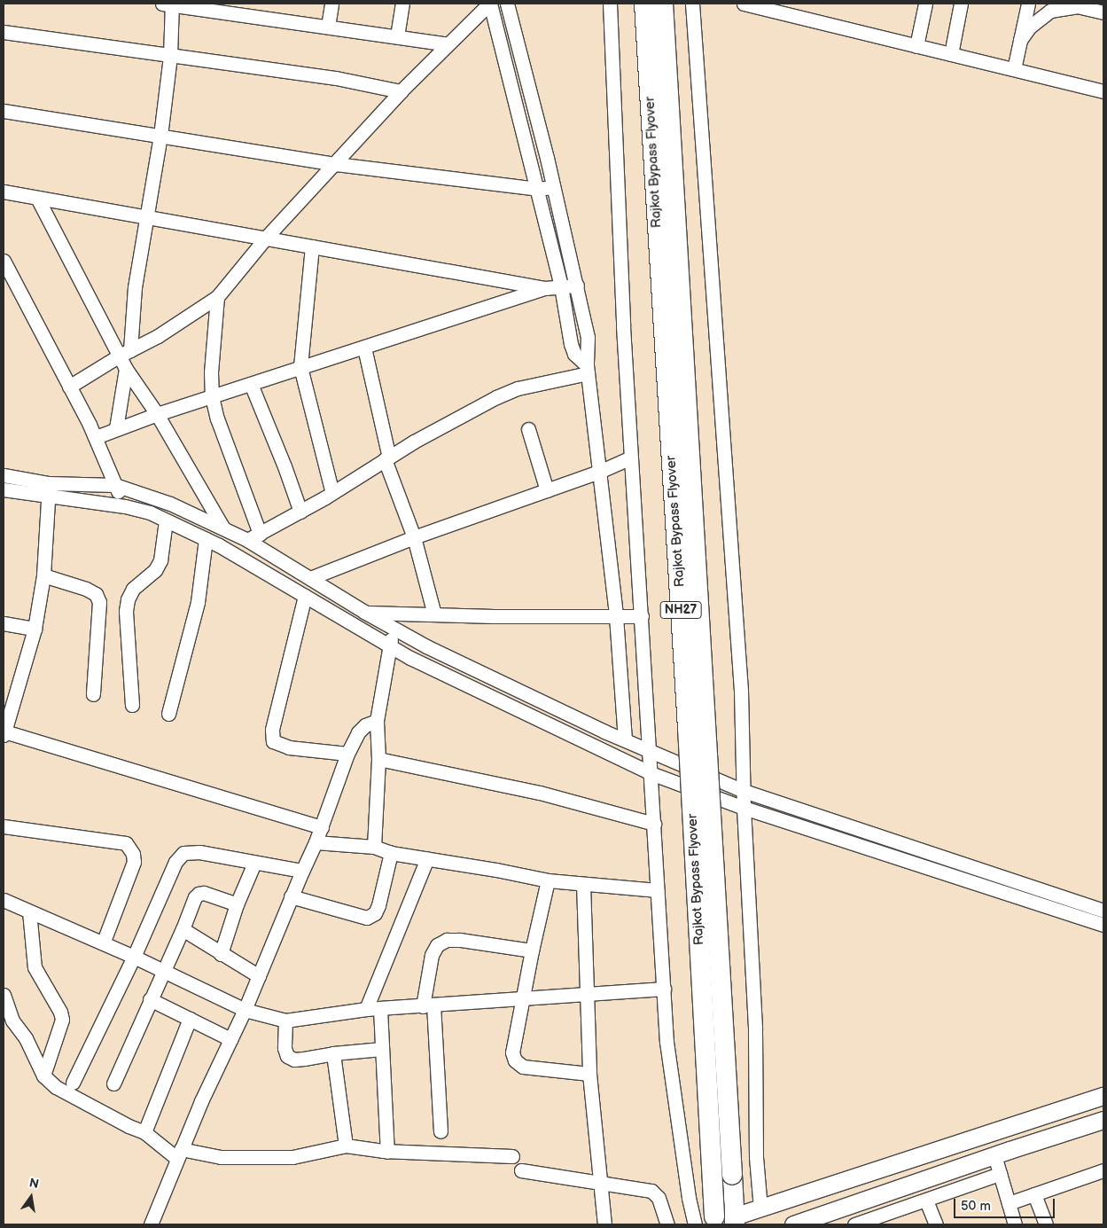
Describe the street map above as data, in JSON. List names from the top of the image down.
{
  "streets": {
    "highway": ["Rajkot Bypass Flyover", "NH27"]
  },
  "scale_bar": "50 m",
  "north": "top"
}
